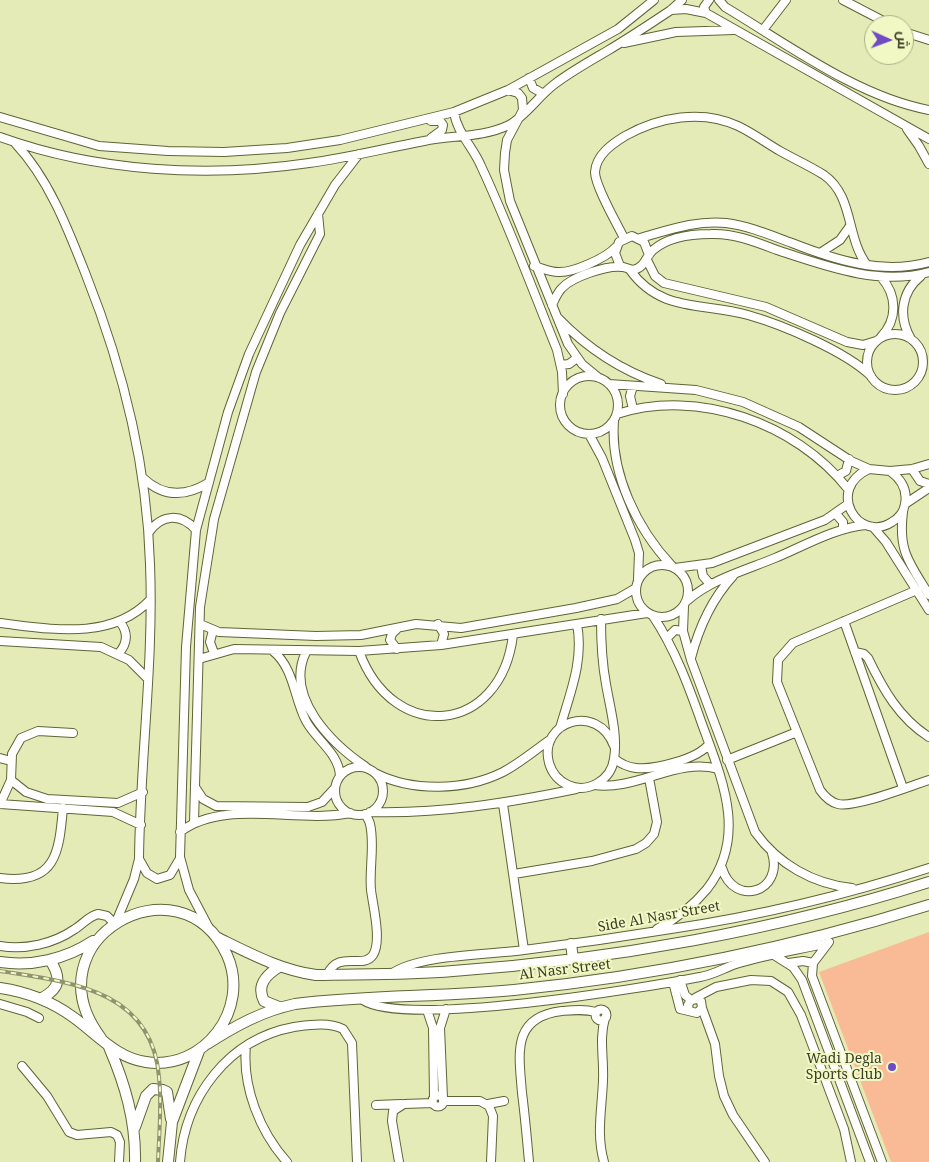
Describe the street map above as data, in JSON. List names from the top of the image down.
{
  "streets": {
    "main road": ["Al Nasr Street"],
    "street": ["Side Al Nasr Street"]
  },
  "crossings": [
    ["Side Al Nasr Street", "Al Nasr Street"]
  ],
  "places": ["Wadi Degla Sports Club"],
  "north": "right"
}
